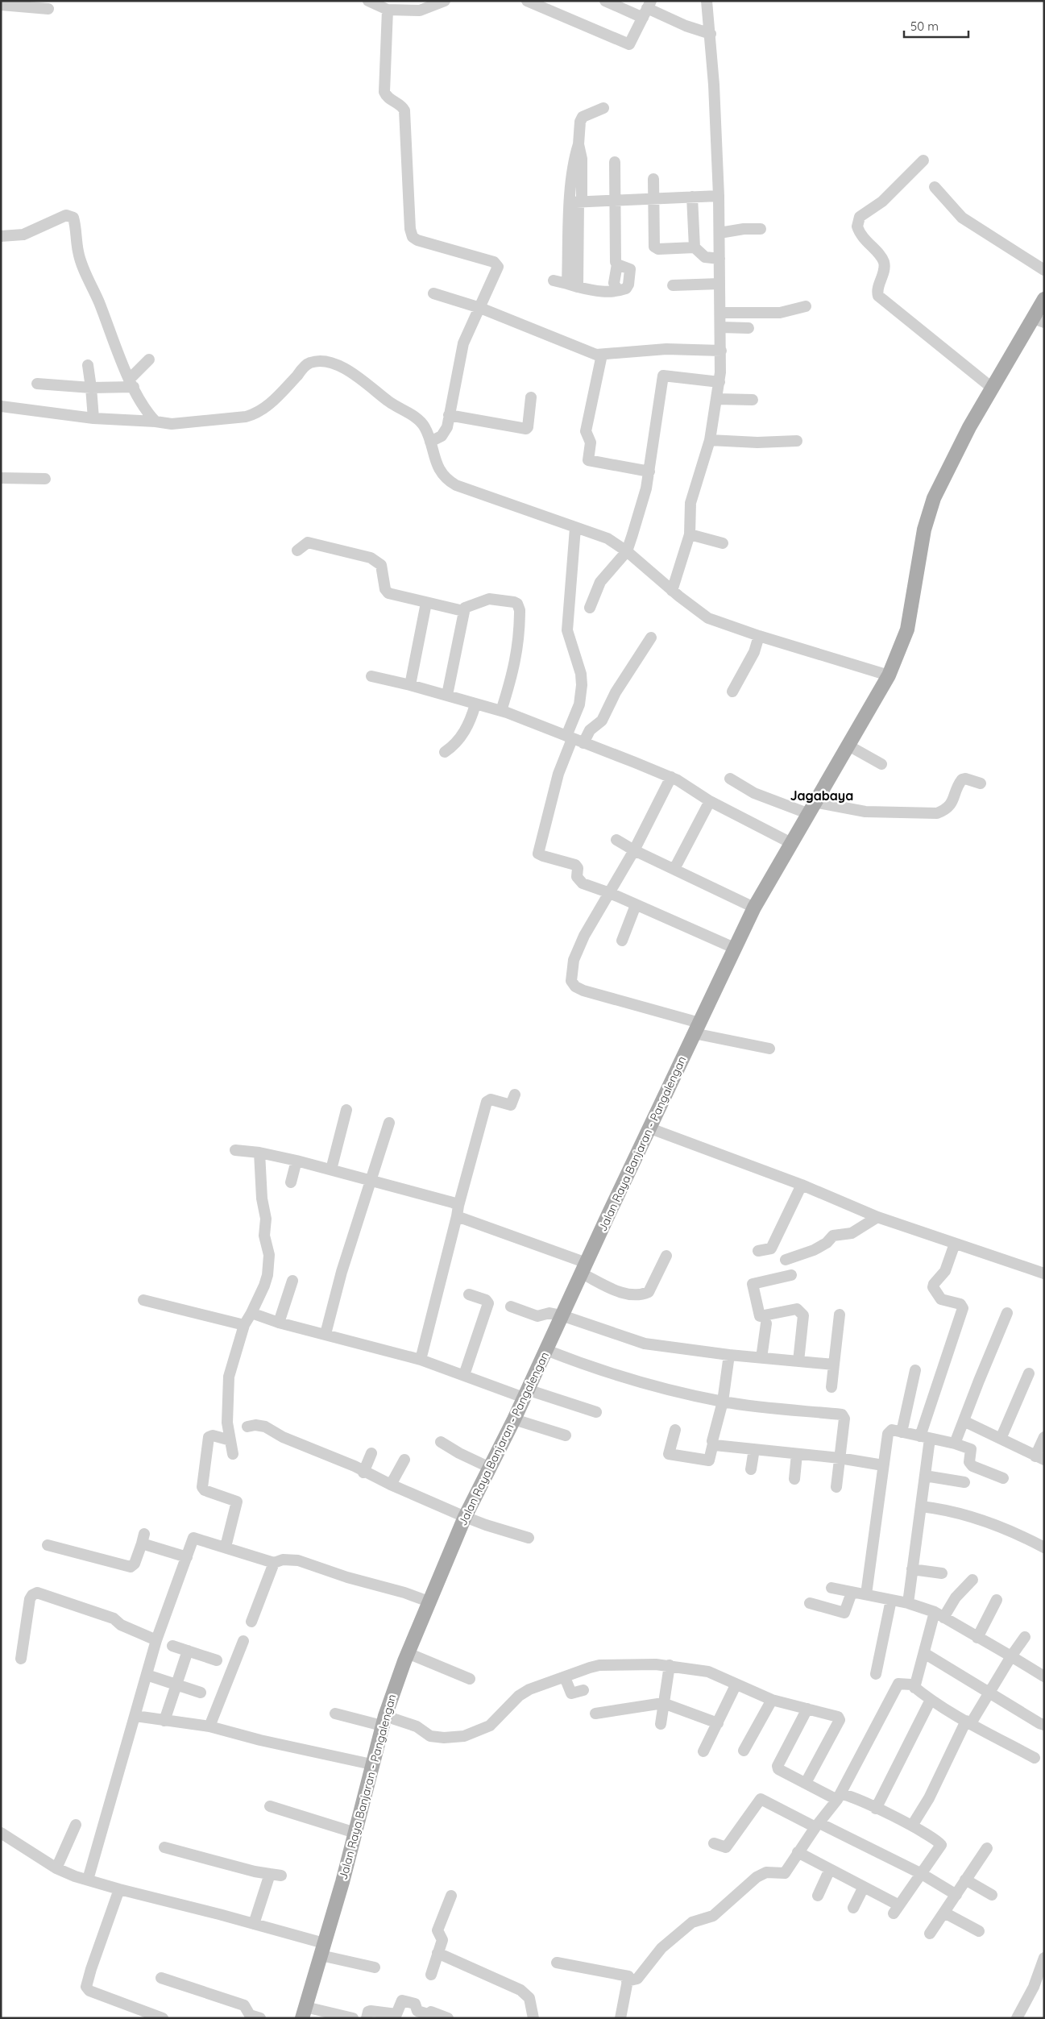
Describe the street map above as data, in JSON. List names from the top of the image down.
{
  "streets": {
    "main road": ["Jalan Raya Banjaran - Pangalengan"]
  },
  "districts": ["Jagabaya"],
  "scale_bar": "50 m"
}
